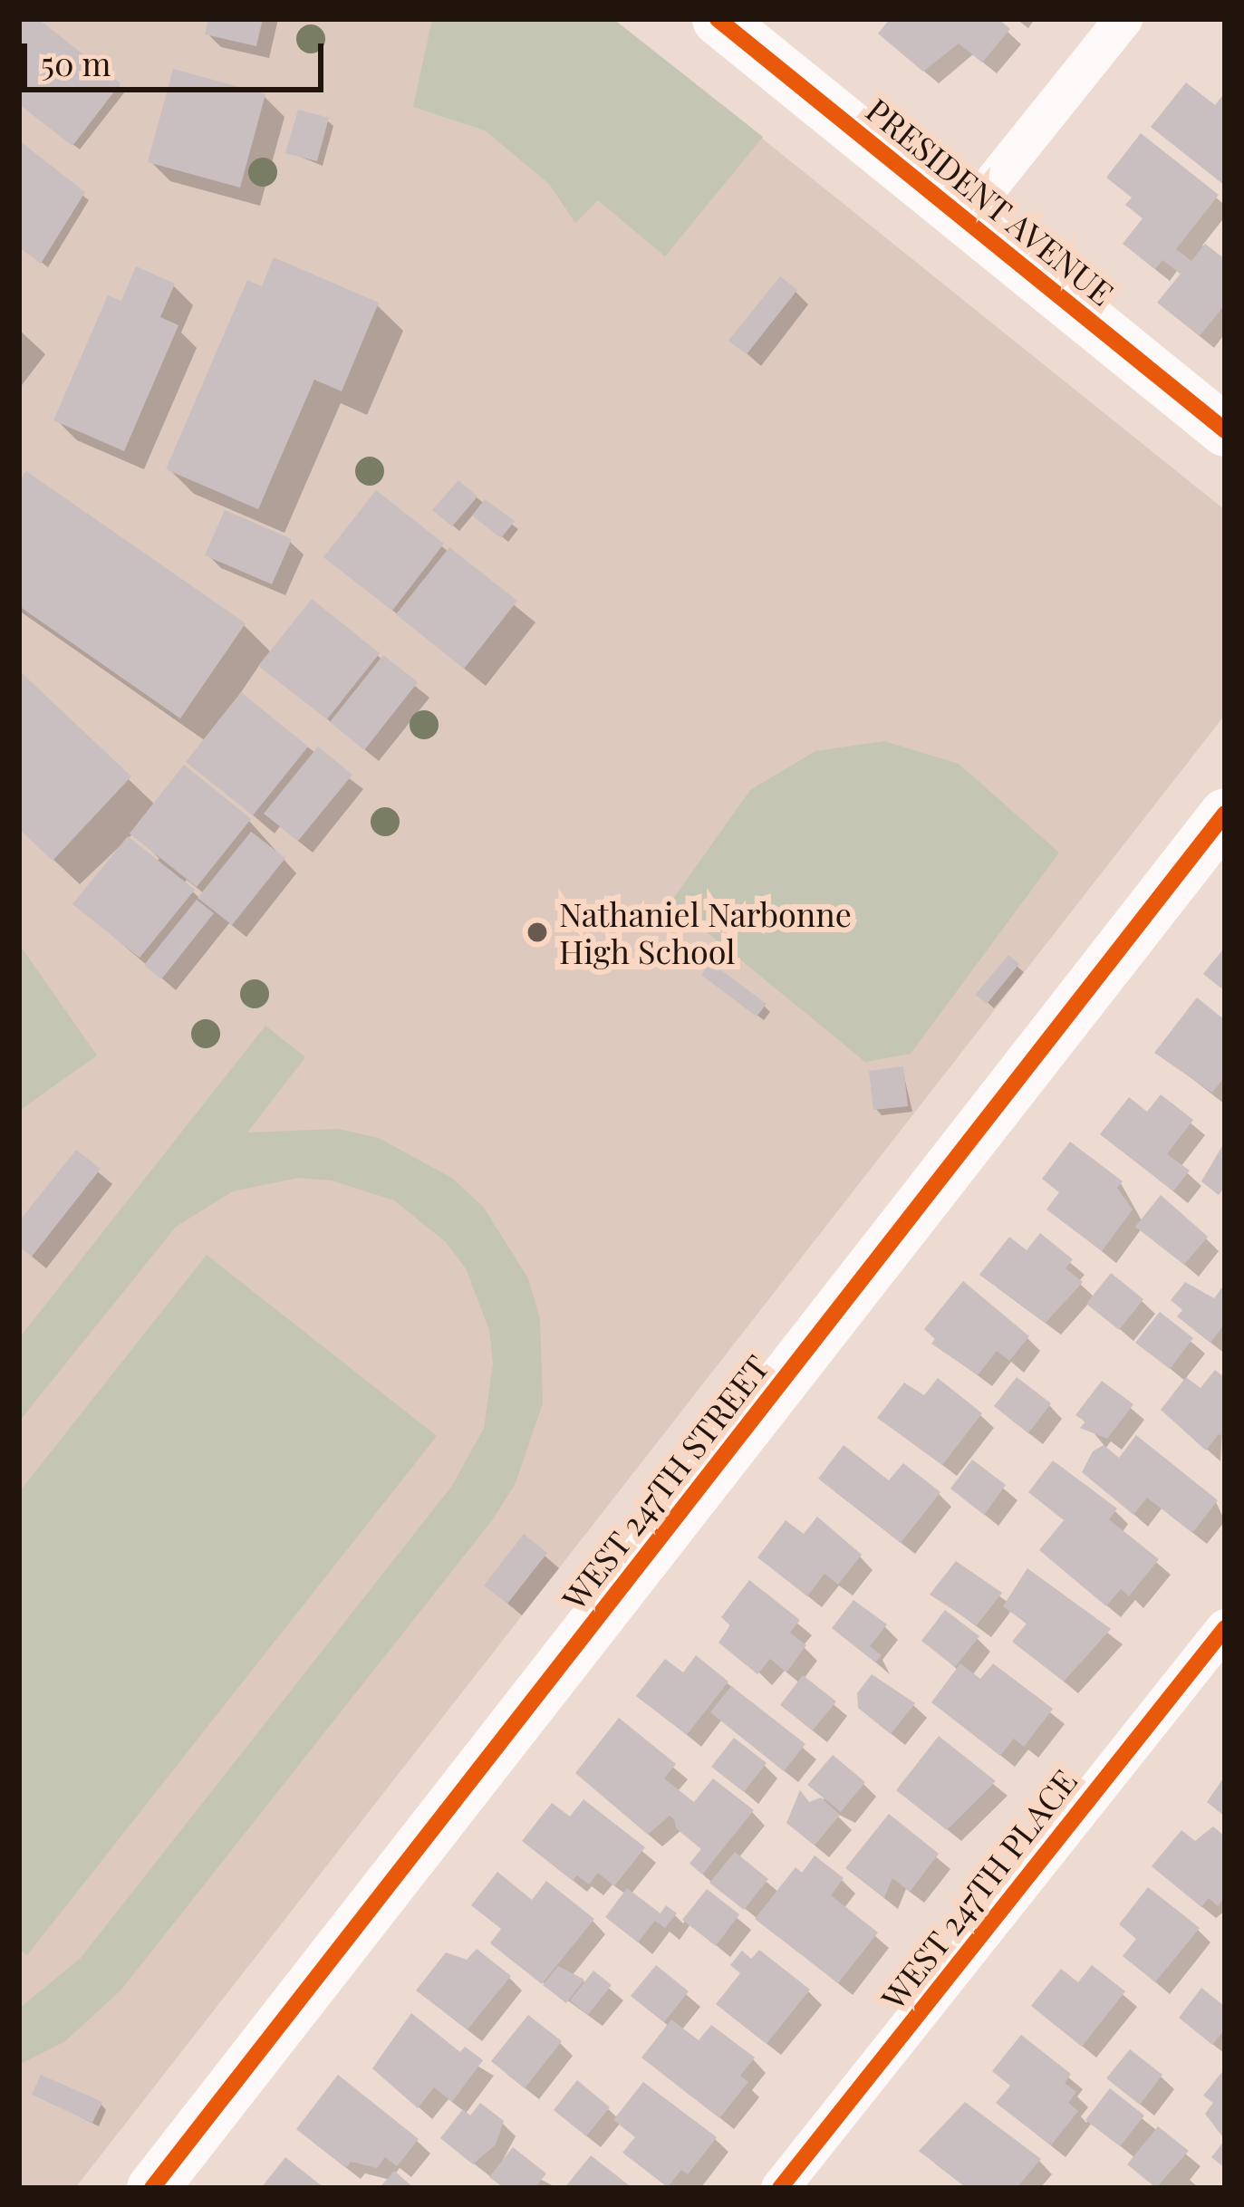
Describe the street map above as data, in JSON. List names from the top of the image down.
{
  "streets": {
    "street": ["PRESIDENT AVENUE", "WEST 247TH STREET", "WEST 247TH PLACE"]
  },
  "places": ["Nathaniel Narbonne High School"],
  "scale_bar": "50 m"
}
